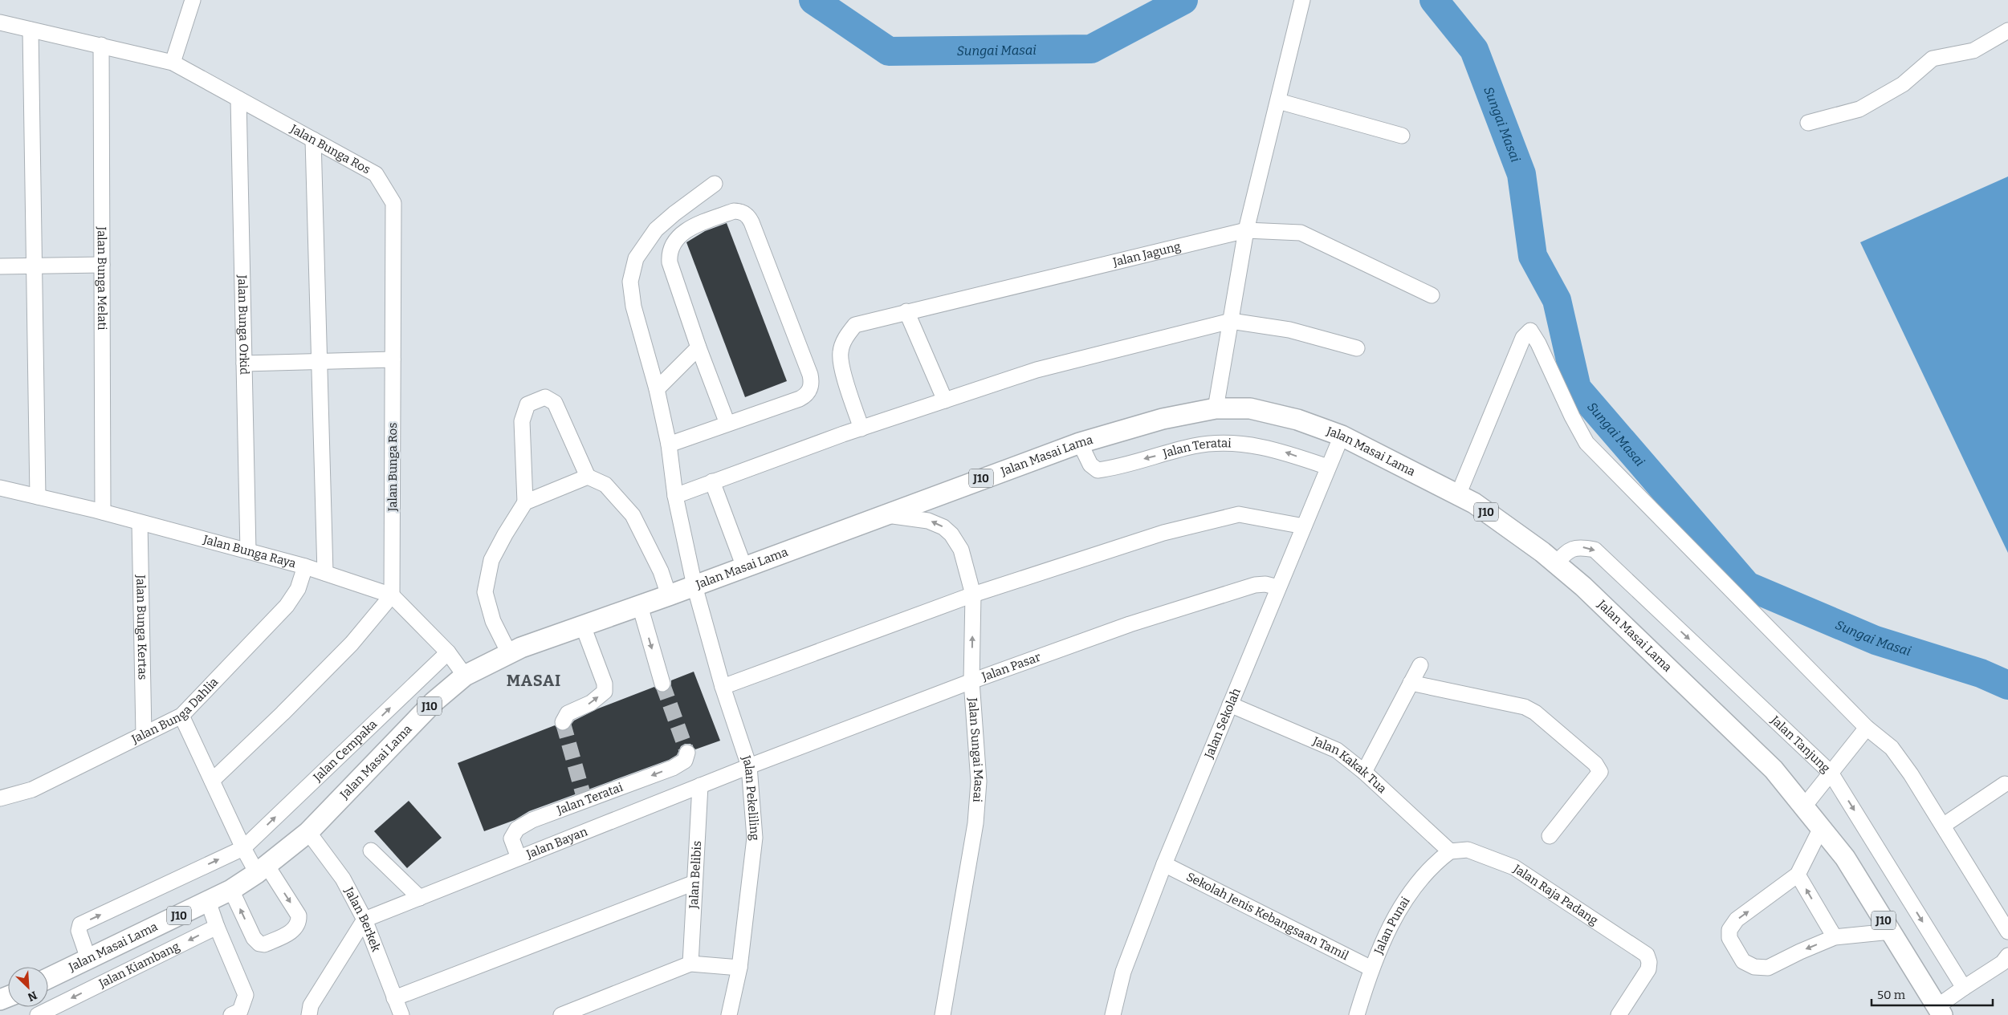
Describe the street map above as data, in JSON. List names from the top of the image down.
{
  "streets": {
    "main road": ["Jalan Masai Lama", "J10"],
    "street": [
      "Jalan Bunga Ros",
      "Jalan Jagung",
      "Jalan Bunga Melati",
      "Jalan Bunga Orkid",
      "Jalan Teratai",
      "Jalan Bunga Raya",
      "Jalan Bunga Kertas",
      "Jalan Pasar",
      "Jalan Bunga Dahlia",
      "Jalan Sekolah",
      "Jalan Tanjung",
      "Jalan Cempaka",
      "Jalan Sungai Masai",
      "Jalan Kakak Tua",
      "Jalan Pekeliling",
      "Jalan Bayan",
      "Jalan Belibis",
      "Jalan Raja Padang",
      "Sekolah Jenis Kebangsaan Tamil",
      "Jalan Berkek",
      "Jalan Punai",
      "Jalan Kiambang"
    ]
  },
  "crossings": [
    ["Jalan Bunga Ros", "Jalan Bunga Melati"],
    ["Jalan Bunga Ros", "Jalan Bunga Orkid"],
    ["Jalan Bunga Ros", "Jalan Bunga Raya"],
    ["Jalan Bunga Melati", "Jalan Bunga Raya"],
    ["Jalan Bunga Orkid", "Jalan Bunga Raya"],
    ["Jalan Teratai", "Jalan Masai Lama"],
    ["Jalan Teratai", "Jalan Sekolah"],
    ["Jalan Teratai", "Jalan Bayan"],
    ["Jalan Masai Lama", "Jalan Bunga Raya"],
    ["Jalan Masai Lama", "Jalan Sekolah"],
    ["Jalan Masai Lama", "Jalan Tanjung"],
    ["Jalan Masai Lama", "Jalan Cempaka"],
    ["Jalan Masai Lama", "Jalan Sungai Masai"],
    ["Jalan Masai Lama", "Jalan Pekeliling"],
    ["Jalan Masai Lama", "Jalan Berkek"],
    ["Jalan Bunga Raya", "Jalan Bunga Kertas"],
    ["Jalan Bunga Raya", "Jalan Bunga Dahlia"],
    ["Jalan Bunga Raya", "Jalan Cempaka"],
    ["Jalan Bunga Kertas", "Jalan Bunga Dahlia"],
    ["Jalan Pasar", "Jalan Sekolah"],
    ["Jalan Pasar", "Jalan Sungai Masai"],
    ["Jalan Pasar", "Jalan Pekeliling"],
    ["Jalan Pasar", "Jalan Bayan"],
    ["Jalan Sekolah", "Jalan Kakak Tua"],
    ["Jalan Sekolah", "Sekolah Jenis Kebangsaan Tamil"],
    ["Jalan Kakak Tua", "Jalan Raja Padang"],
    ["Jalan Kakak Tua", "Jalan Punai"],
    ["Jalan Pekeliling", "Jalan Bayan"],
    ["Jalan Bayan", "Jalan Belibis"],
    ["Jalan Bayan", "Jalan Berkek"],
    ["Jalan Raja Padang", "Jalan Punai"],
    ["Sekolah Jenis Kebangsaan Tamil", "Jalan Punai"]
  ],
  "one_way": ["Jalan Kiambang"],
  "districts": ["MASAI"],
  "water": ["Sungai Masai"],
  "scale_bar": "50 m",
  "north": "bottom right"
}
